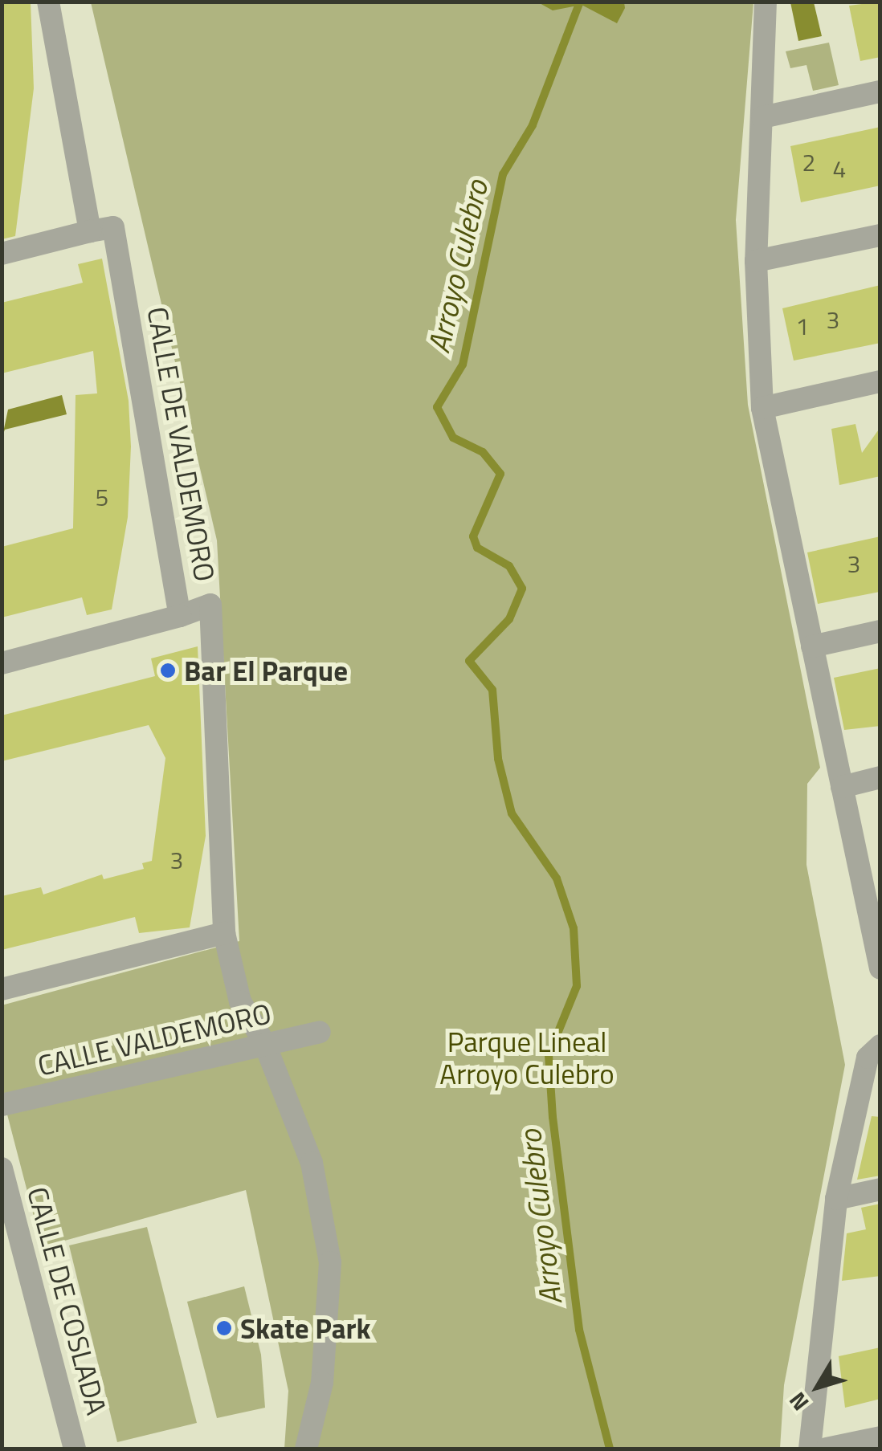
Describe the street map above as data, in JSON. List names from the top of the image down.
{
  "streets": {
    "street": ["CALLE DE VALDEMORO", "CALLE VALDEMORO", "CALLE DE COSLADA"]
  },
  "water": ["Arroyo Culebro"],
  "parks": ["Parque Lineal Arroyo Culebro"],
  "places": ["Bar El Parque", "Skate Park"],
  "house_numbers": [
    "2",
    "4",
    "3",
    "1",
    "5",
    "3",
    "3"
  ],
  "north": "bottom left"
}
